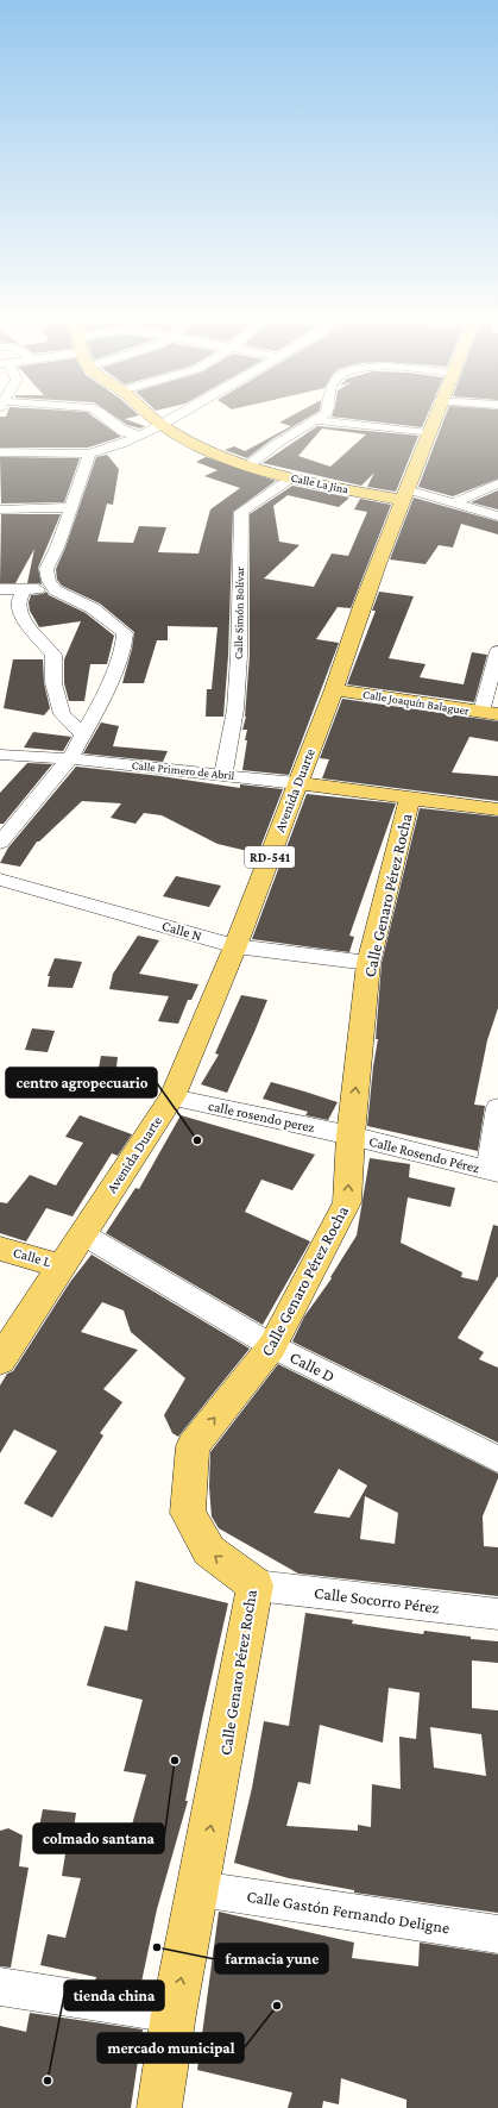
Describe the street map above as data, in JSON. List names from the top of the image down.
{
  "streets": {
    "main road": [
      "Calle La Jina",
      "Calle Joaquín Balaguer",
      "Avenida Duarte",
      "RD-541",
      "Calle Genaro Pérez Rocha",
      "Calle L"
    ],
    "street": [
      "Calle Simón Bolívar",
      "Calle Primero de Abril",
      "Calle N",
      "calle rosendo perez",
      "Calle Rosendo Pérez",
      "Calle D",
      "Calle Socorro Pérez",
      "Calle Gastón Fernando Deligne"
    ]
  },
  "crossings": [
    ["Calle La Jina", "Calle Simón Bolívar"],
    ["Calle La Jina", "Avenida Duarte"],
    ["Calle Simón Bolívar", "Calle Primero de Abril"],
    ["Calle Joaquín Balaguer", "Avenida Duarte"],
    ["Calle Primero de Abril", "Avenida Duarte"],
    ["Avenida Duarte", "Calle N"],
    ["Avenida Duarte", "calle rosendo perez"],
    ["Avenida Duarte", "Calle L"],
    ["Avenida Duarte", "Calle D"],
    ["Calle Genaro Pérez Rocha", "Calle N"],
    ["Calle Genaro Pérez Rocha", "calle rosendo perez"],
    ["Calle Genaro Pérez Rocha", "Calle Rosendo Pérez"],
    ["Calle Genaro Pérez Rocha", "Calle D"],
    ["Calle Genaro Pérez Rocha", "Calle Socorro Pérez"],
    ["Calle Genaro Pérez Rocha", "Calle Gastón Fernando Deligne"],
    ["calle rosendo perez", "Calle Rosendo Pérez"]
  ],
  "one_way": ["Calle Genaro Pérez Rocha"],
  "places": [
    "centro agropecuario",
    "colmado santana",
    "farmacia yune",
    "mercado municipal",
    "tienda china"
  ]
}
